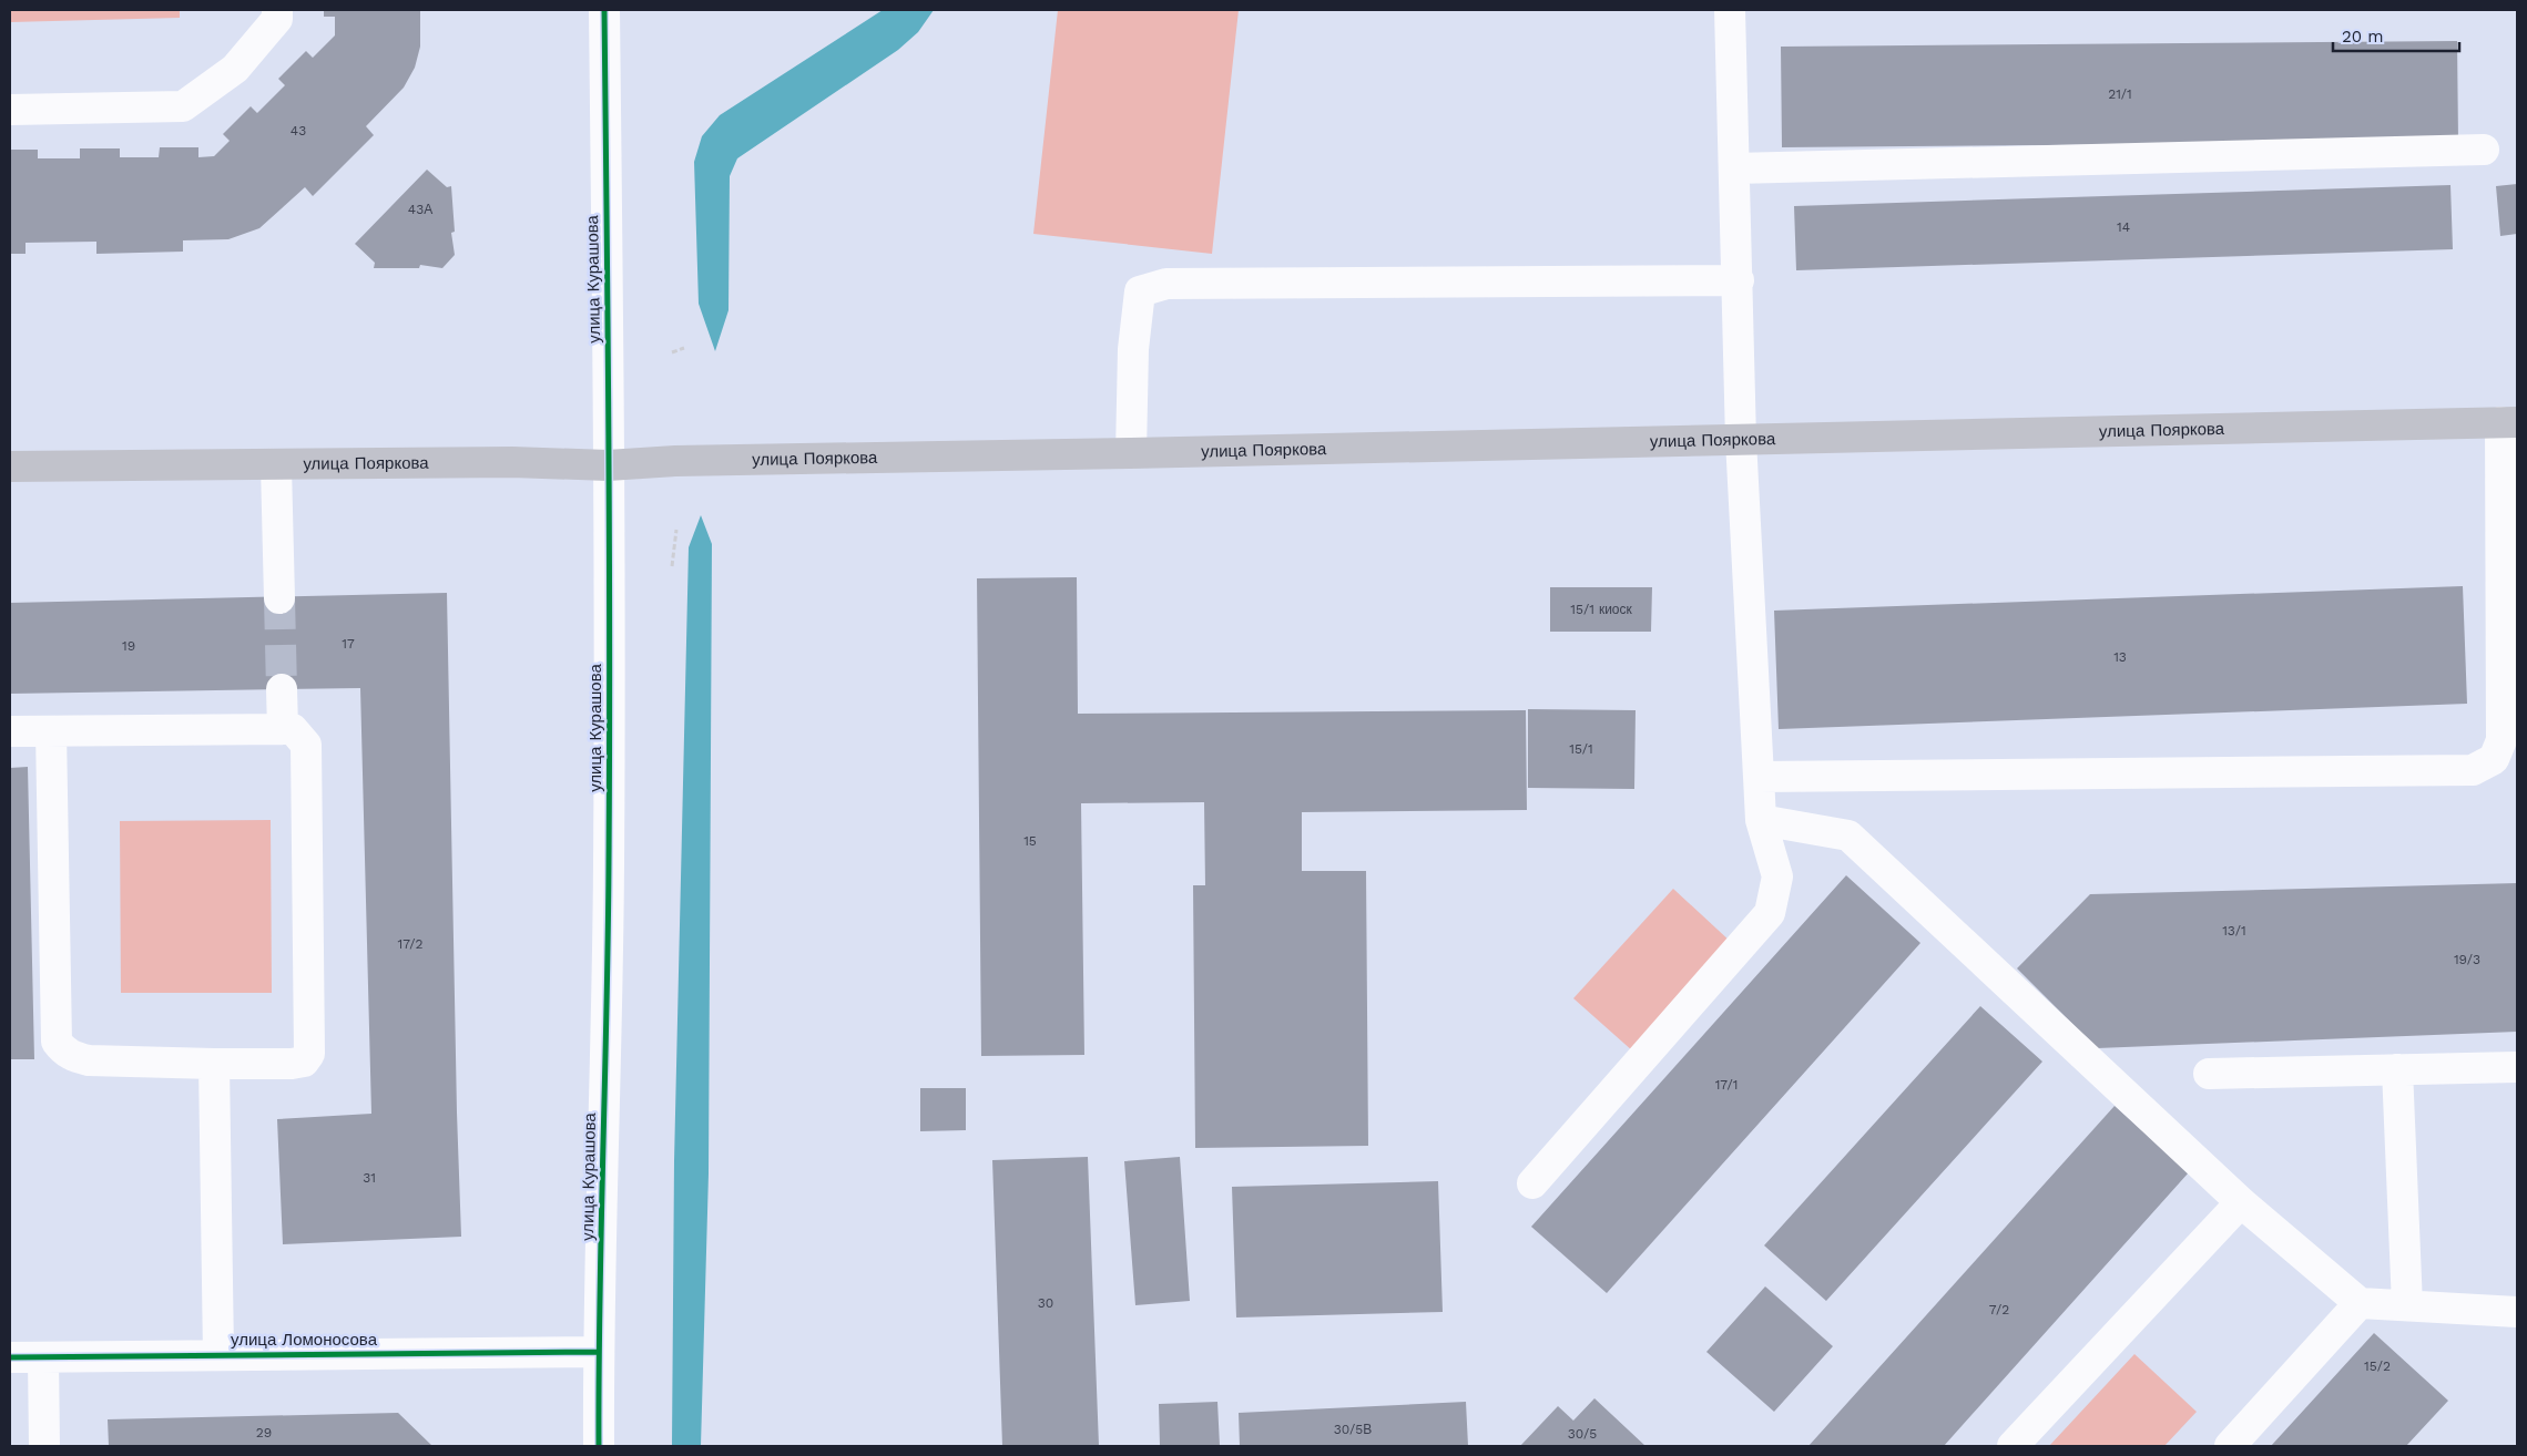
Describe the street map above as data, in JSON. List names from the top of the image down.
{
  "streets": {
    "main road": ["улица Пояркова"],
    "street": ["улица Курашова", "улица Ломоносова"]
  },
  "crossings": [
    ["улица Курашова", "улица Пояркова"],
    ["улица Курашова", "улица Ломоносова"]
  ],
  "house_numbers": [
    "21/1",
    "43",
    "43А",
    "14",
    "15/1 киоск",
    "17",
    "19",
    "13",
    "15/1",
    "15",
    "13/1",
    "17/2",
    "19/3",
    "17/1",
    "31",
    "30",
    "7/2",
    "15/2",
    "30/5В",
    "29",
    "30/5"
  ],
  "scale_bar": "20 m"
}
